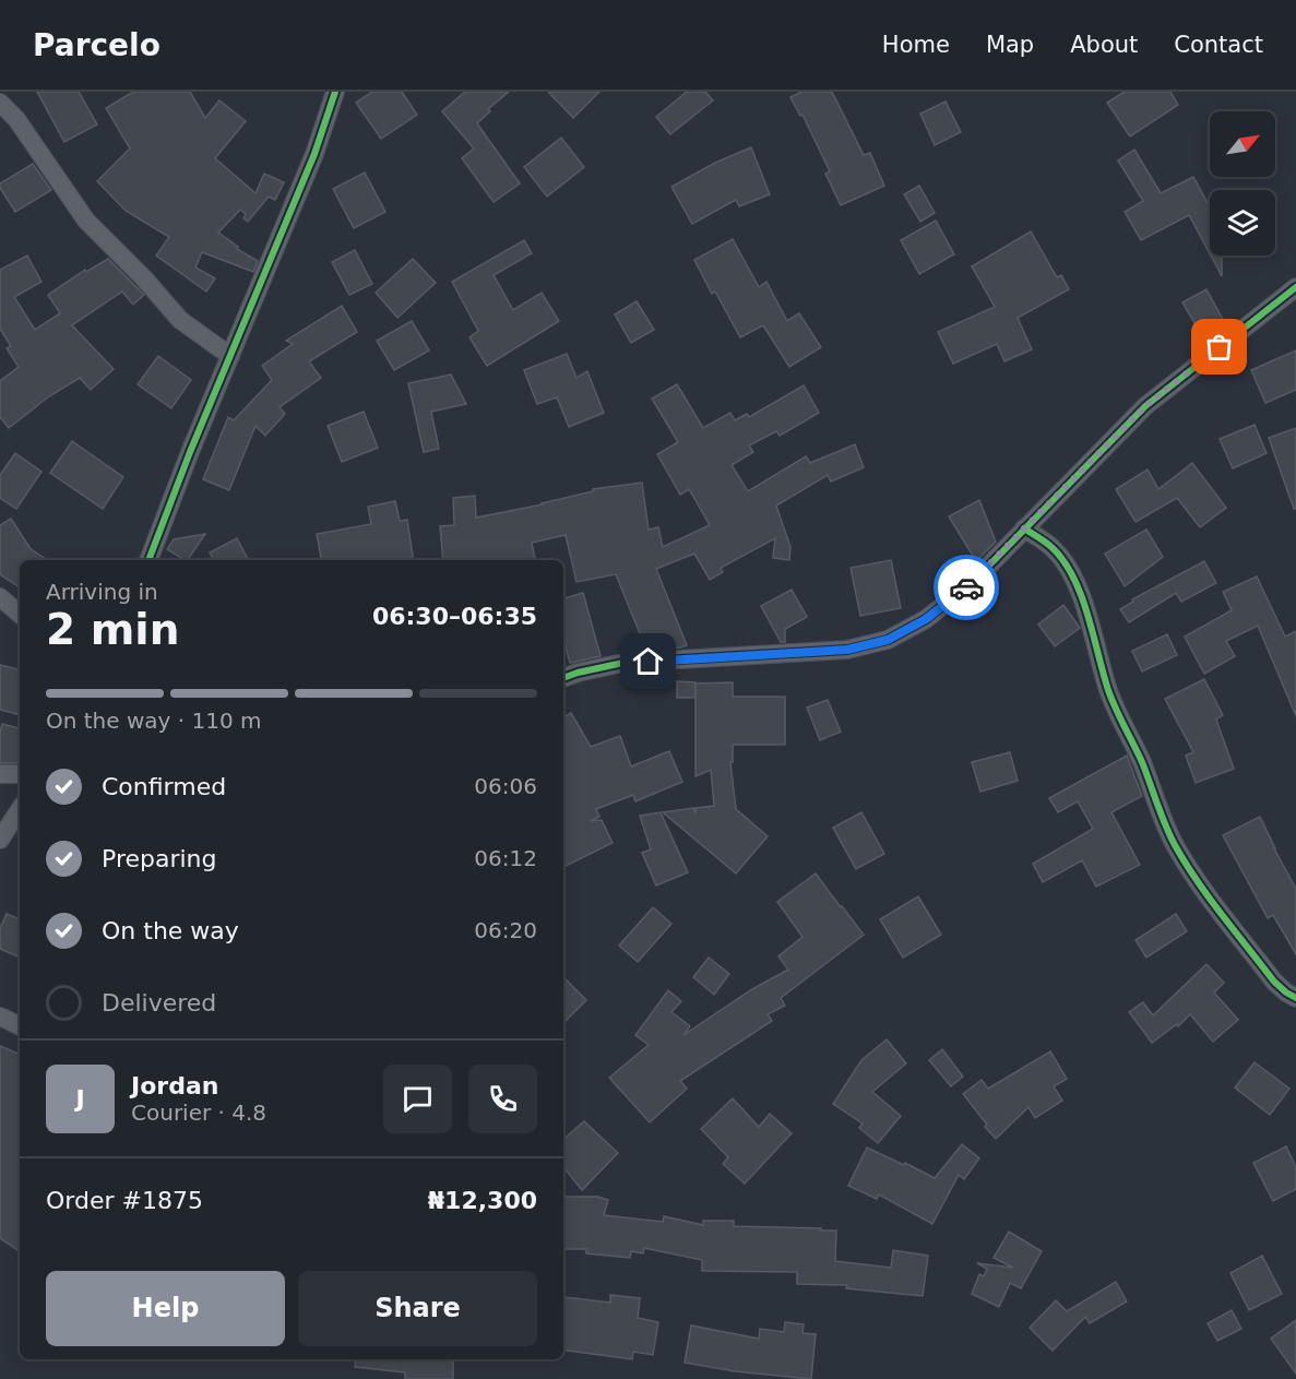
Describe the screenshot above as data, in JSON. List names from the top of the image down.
{
  "north": "top right",
  "page": {
    "header": "Parcelo",
    "nav": [
      "Home",
      "Map",
      "About",
      "Contact"
    ],
    "heading": ["2 min", "Arriving in", "06:30–06:35"],
    "panel": [
      "Jordan",
      "Courier · 4.8",
      "Order #1875",
      "₦12,300"
    ],
    "bar": "On the way · 110 m",
    "list": [
      ["Confirmed", "06:06"],
      ["Preparing", "06:12"],
      ["On the way", "06:20"],
      "Delivered"
    ],
    "round": "J",
    "buttons": ["Help", "Share"]
  }
}
